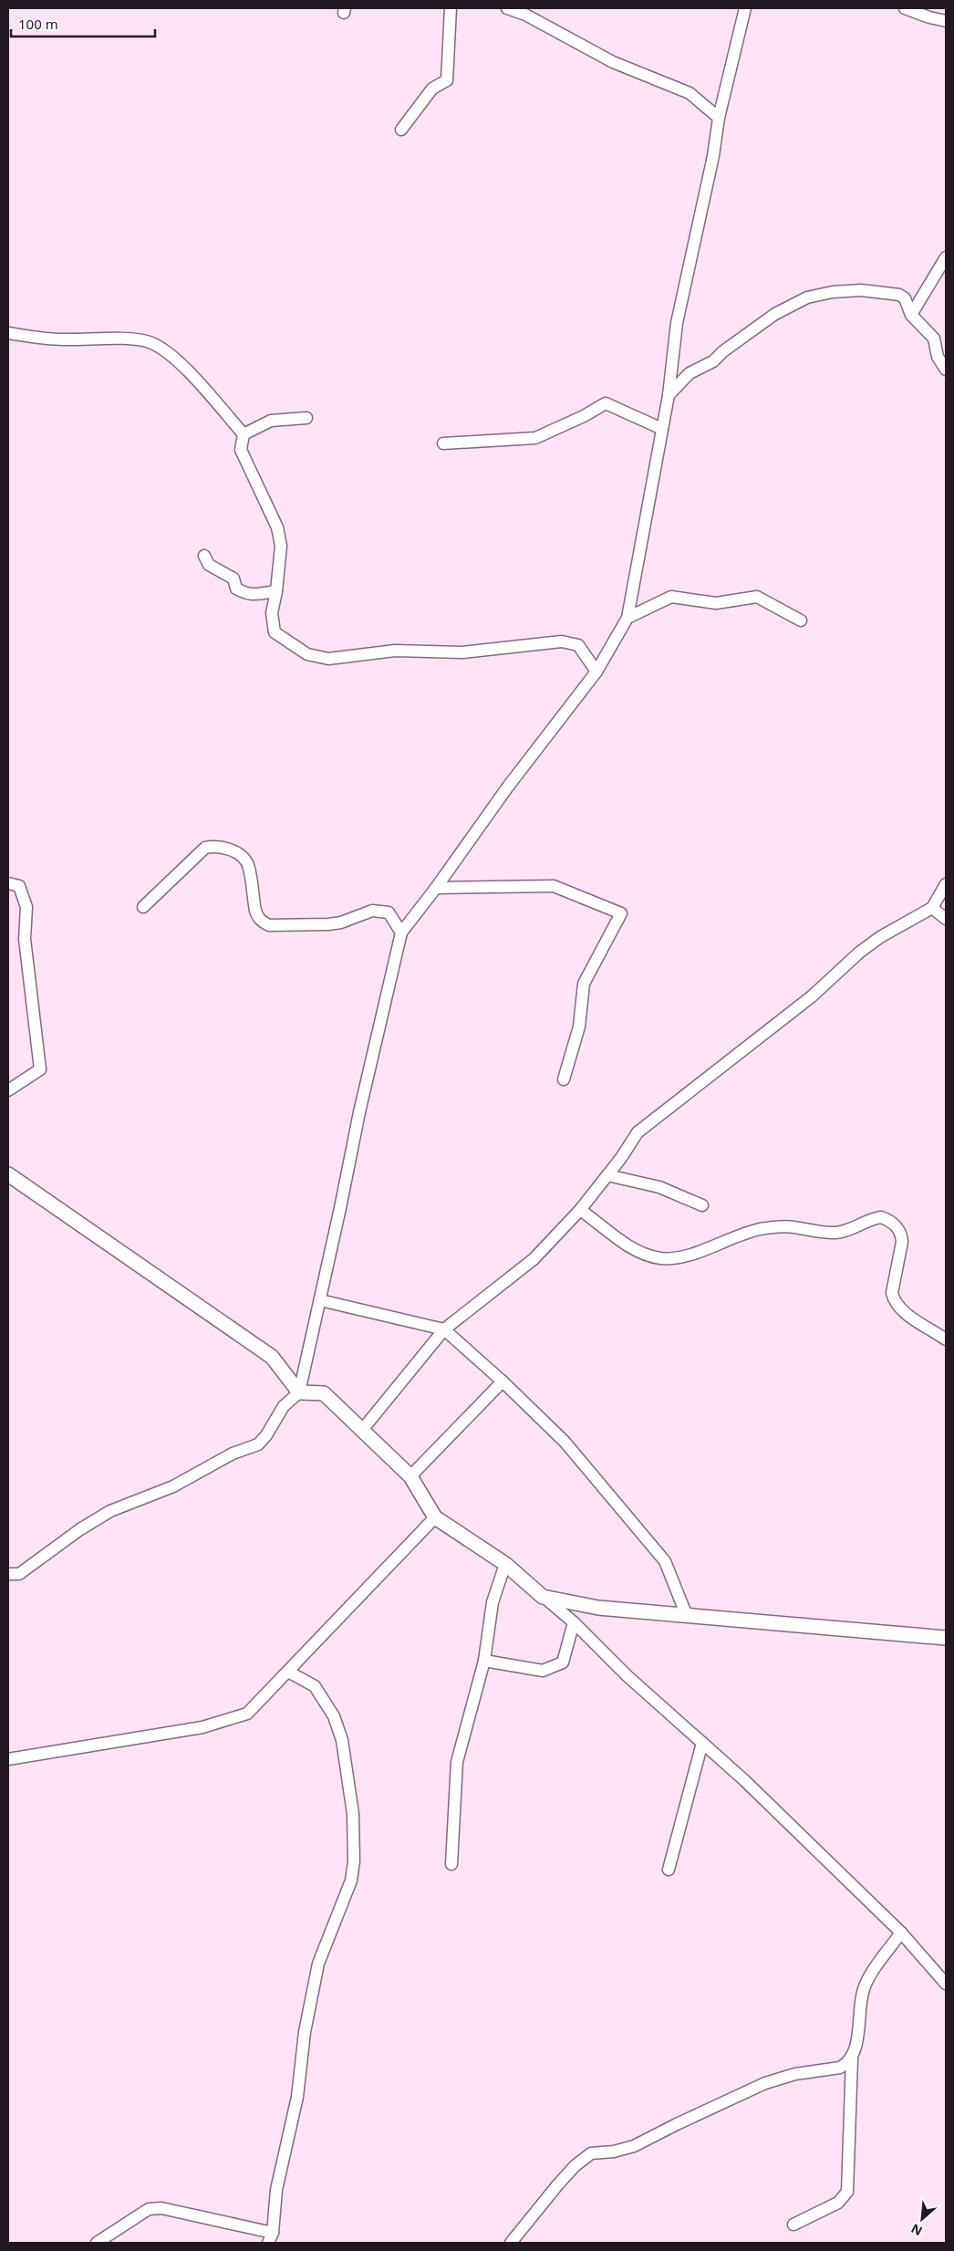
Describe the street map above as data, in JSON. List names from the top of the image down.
{
  "scale_bar": "100 m",
  "north": "bottom left"
}
